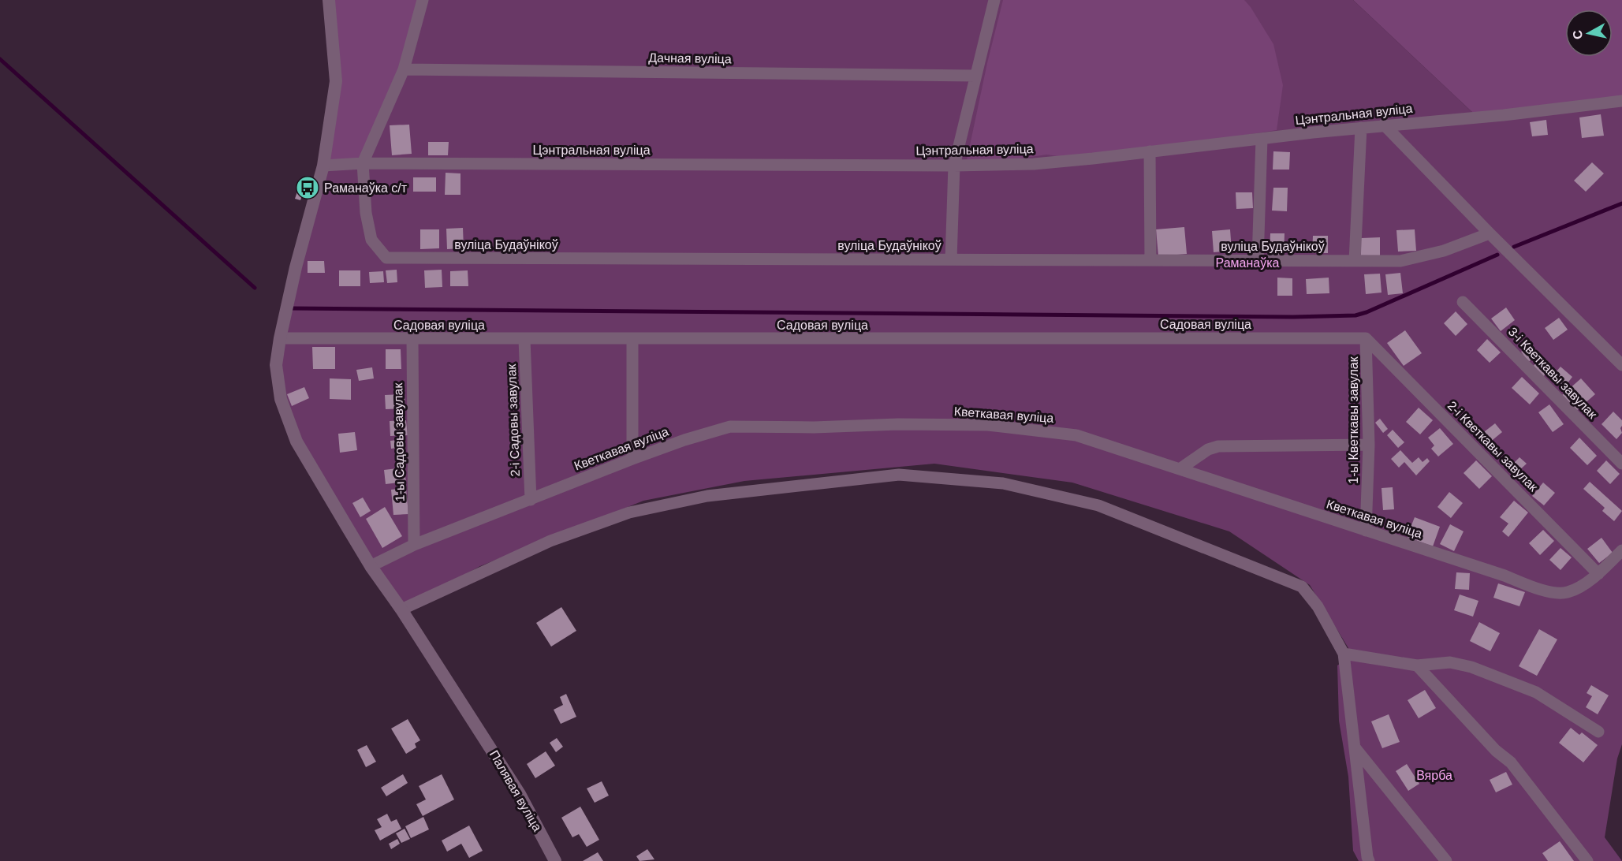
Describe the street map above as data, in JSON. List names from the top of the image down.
{
  "streets": {
    "main road": ["Палявая вуліца"],
    "street": [
      "Дачная вуліца",
      "Цэнтральная вуліца",
      "вуліца Будаўнікоў",
      "Садовая вуліца",
      "3-і Кветкавы завулак",
      "Кветкавая вуліца",
      "2-і Садовы завулак",
      "1-ы Кветкавы завулак",
      "1-ы Садовы завулак",
      "2-і Кветкавы завулак"
    ]
  },
  "crossings": [
    ["Цэнтральная вуліца", "вуліца Будаўнікоў"],
    ["Цэнтральная вуліца", "Палявая вуліца"],
    ["Садовая вуліца", "2-і Садовы завулак"],
    ["Садовая вуліца", "1-ы Кветкавы завулак"],
    ["Садовая вуліца", "1-ы Садовы завулак"],
    ["Садовая вуліца", "2-і Кветкавы завулак"],
    ["Садовая вуліца", "Палявая вуліца"],
    ["Кветкавая вуліца", "2-і Садовы завулак"],
    ["Кветкавая вуліца", "1-ы Кветкавы завулак"],
    ["Кветкавая вуліца", "1-ы Садовы завулак"],
    ["Кветкавая вуліца", "2-і Кветкавы завулак"],
    ["Кветкавая вуліца", "Палявая вуліца"],
    ["1-ы Кветкавы завулак", "2-і Кветкавы завулак"]
  ],
  "parks": ["Раманаўка", "Вярба"],
  "places": {
    "bus stop": ["Раманаўка с/т"]
  },
  "north": "left"
}
